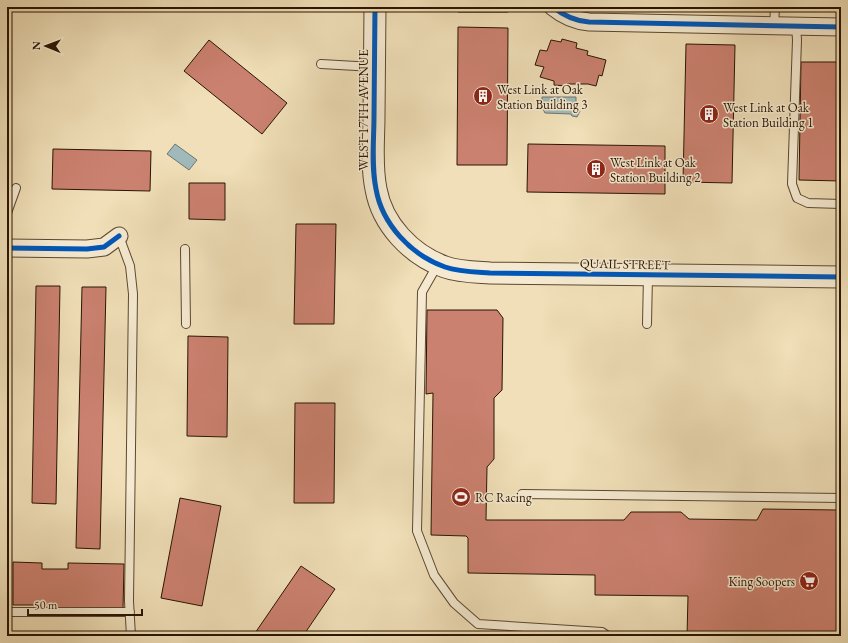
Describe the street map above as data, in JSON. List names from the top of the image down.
{
  "streets": {
    "street": ["WEST 17TH AVENUE", "QUAIL STREET"]
  },
  "crossings": [
    ["WEST 17TH AVENUE", "QUAIL STREET"]
  ],
  "places": {
    "building": ["West Link at Oak Station Building 3", "West Link at Oak Station Building 1", "West Link at Oak Station Building 2"],
    "sports": ["RC Racing"],
    "supermarket": ["King Soopers"]
  },
  "scale_bar": "50 m",
  "north": "left"
}
